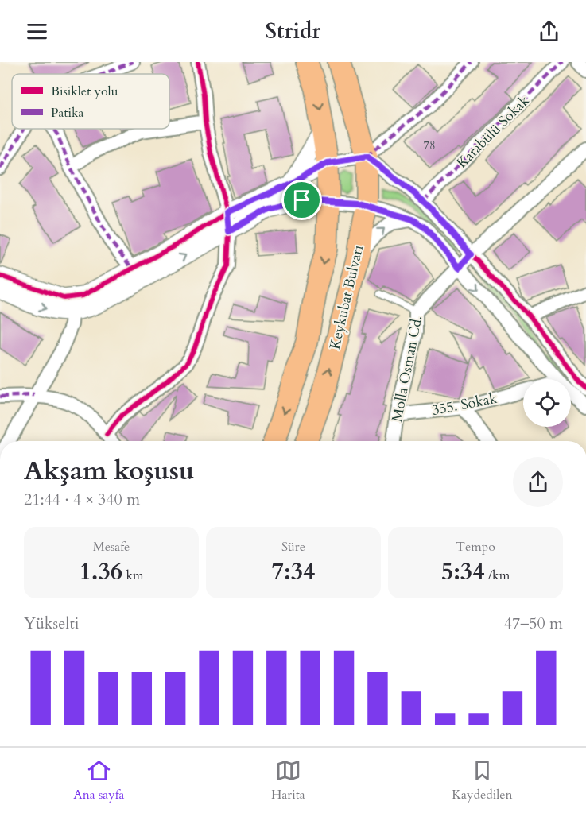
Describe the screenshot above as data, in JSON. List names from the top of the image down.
{
  "streets": {
    "highway": ["Keykubat Bulvarı"],
    "street": ["Karabülü Sokak", "Molla Osman Cd.", "355. Sokak"]
  },
  "crossings": [
    ["Molla Osman Cd.", "355. Sokak"]
  ],
  "house_numbers": ["78"],
  "legend": ["Bisiklet yolu", "Patika"],
  "page": {
    "header": "Stridr",
    "heading": ["Akşam koşusu", "21:44 · 4 × 340 m"],
    "stats": [
      ["Mesafe", "1.36 km"],
      ["Süre", "7:34"],
      ["Tempo", "5:34 /km"]
    ],
    "chart": ["Yükselti", "47–50 m"],
    "tabs": ["Ana sayfa", "Harita", "Kaydedilen"]
  }
}
